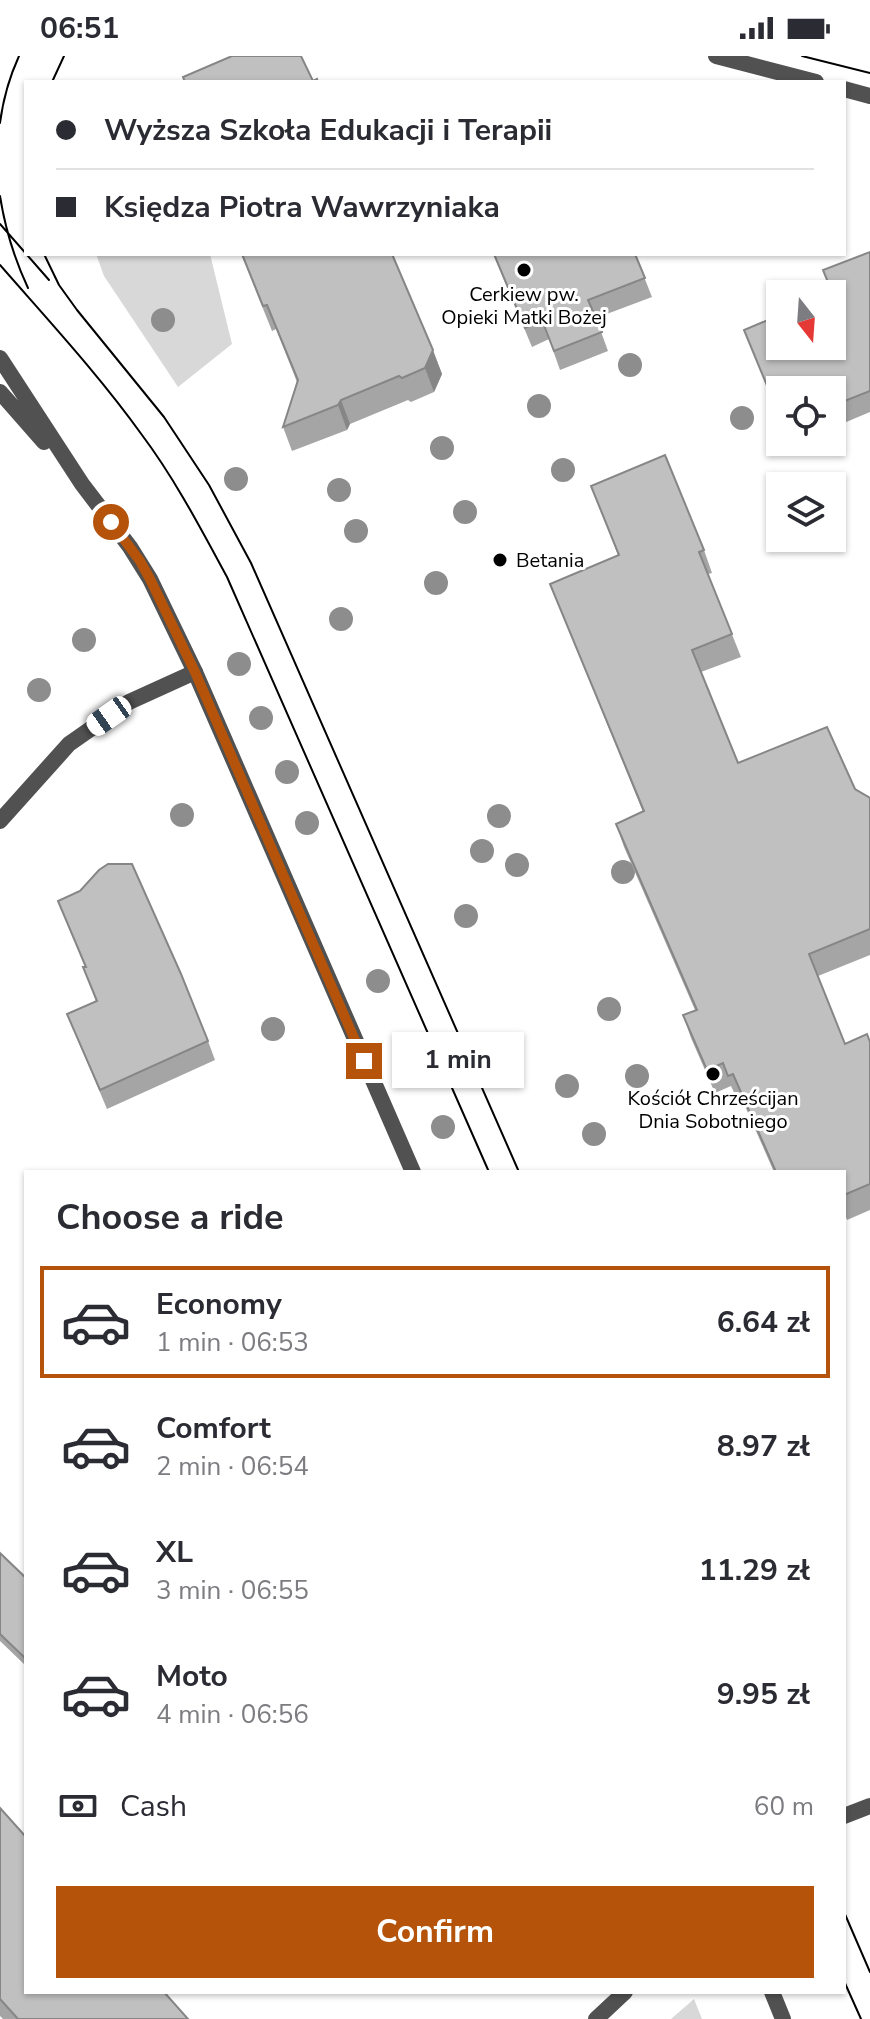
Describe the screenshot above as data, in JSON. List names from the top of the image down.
{
  "places": ["Cerkiew pw. Opieki Matki Bożej", "Betania", "Kościół Chrześcijan Dnia Sobotniego"],
  "north": "bottom",
  "page": {
    "status": "06:51",
    "banner": ["Wyższa Szkoła Edukacji i Terapii", "Księdza Piotra Wawrzyniaka"],
    "bubble": "1 min",
    "heading": "Choose a ride",
    "list": [
      {
        "name": "Economy",
        "note": "1 min · 06:53",
        "value": "6.64 zł"
      },
      {
        "name": "Comfort",
        "note": "2 min · 06:54",
        "value": "8.97 zł"
      },
      {
        "name": "XL",
        "note": "3 min · 06:55",
        "value": "11.29 zł"
      },
      {
        "name": "Moto",
        "note": "4 min · 06:56",
        "value": "9.95 zł"
      }
    ],
    "pay": ["Cash", "60 m"],
    "buttons": "Confirm"
  }
}
